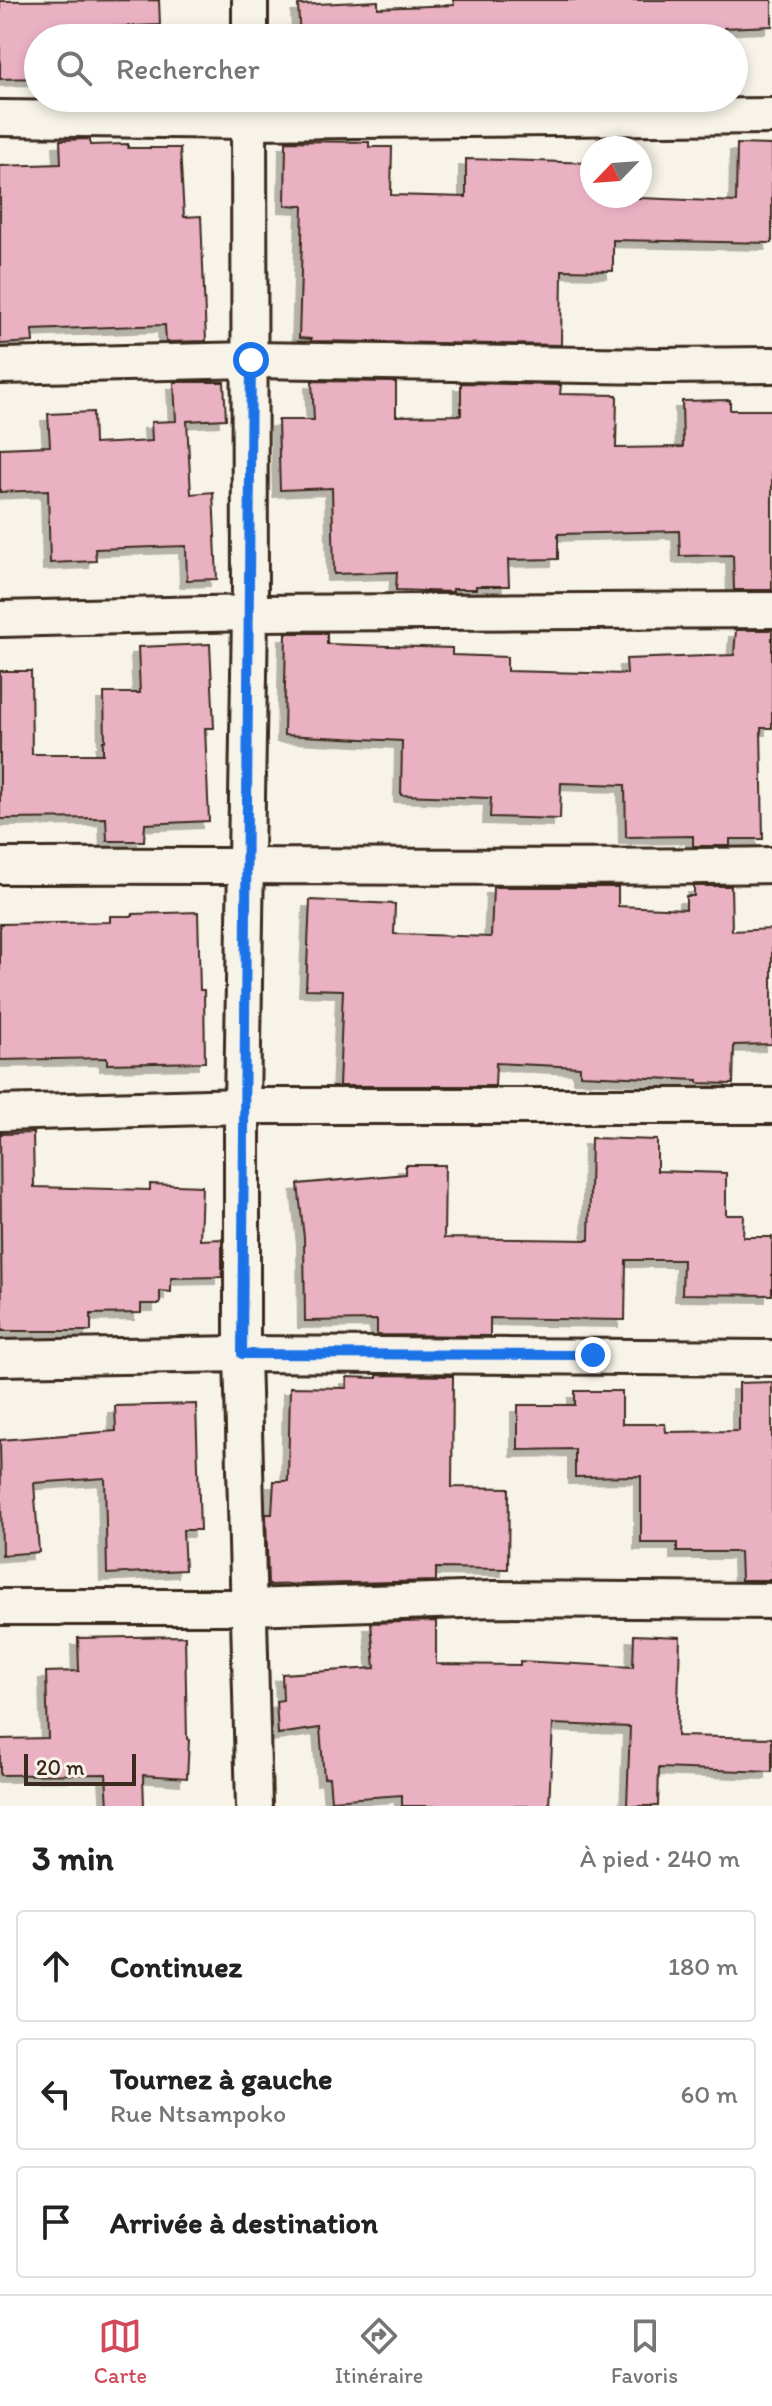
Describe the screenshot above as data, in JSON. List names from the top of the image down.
{
  "scale_bar": "20 m",
  "north": "bottom left",
  "page": {
    "search": "Rechercher",
    "scale": "20 m",
    "heading": ["3 min", "À pied · 240 m"],
    "list": [
      ["Continuez", "180 m"],
      ["Tournez à gauche", "Rue Ntsampoko", "60 m"],
      "Arrivée à destination"
    ],
    "nav": ["Carte", "Itinéraire", "Favoris"]
  }
}
